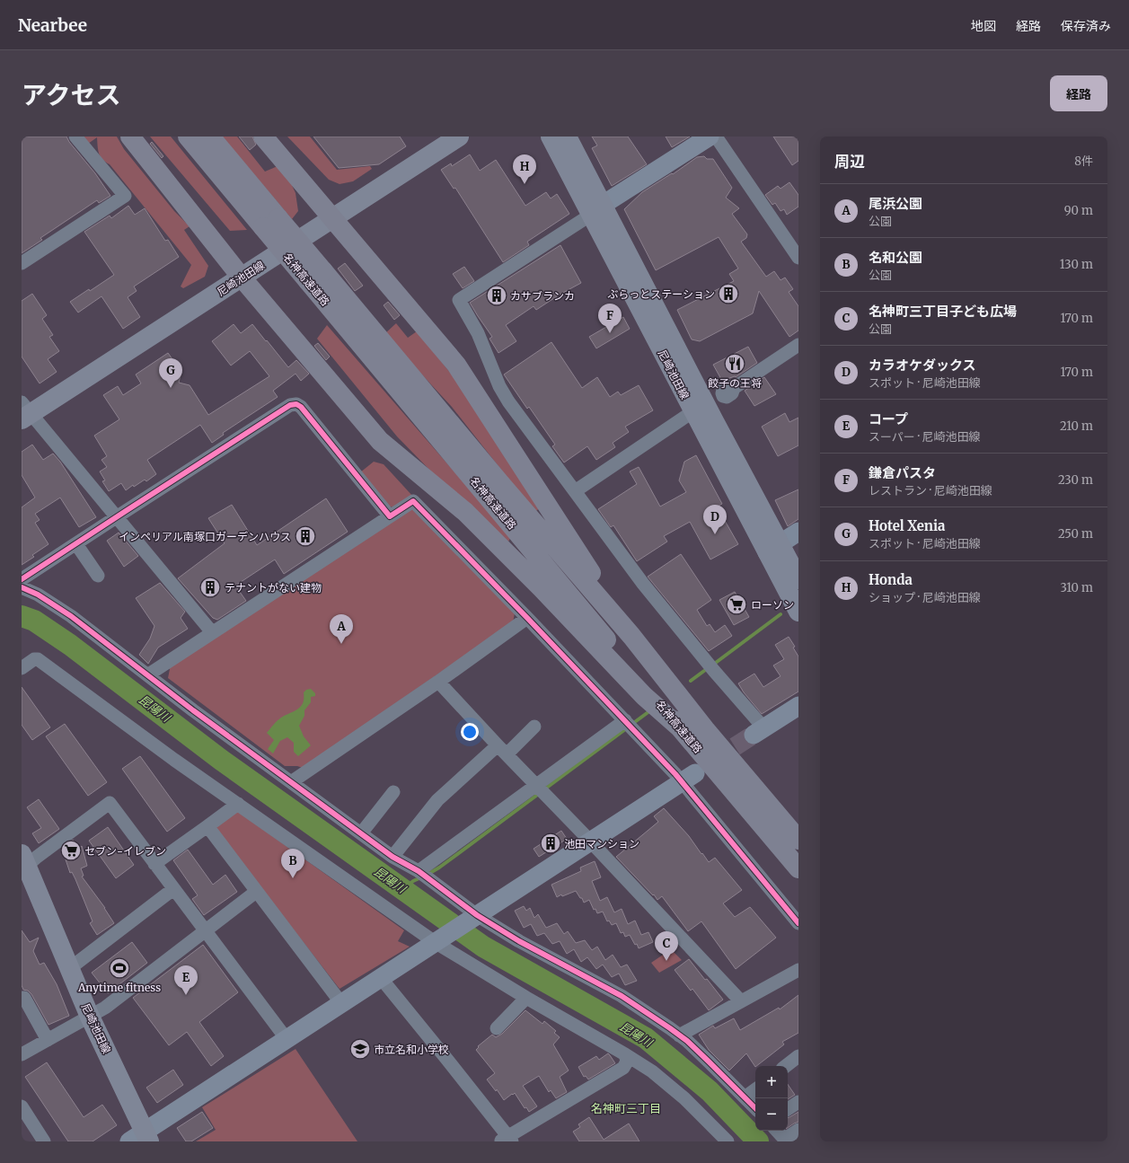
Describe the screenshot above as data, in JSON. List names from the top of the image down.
{
  "streets": {
    "highway": ["名神高速道路"],
    "main road": ["尼崎池田線"]
  },
  "districts": ["名神町三丁目"],
  "water": ["昆陽川"],
  "places": {
    "building": [
      "ぶらっとステーション",
      "カサブランカ",
      "インペリアル南塚口ガーデンハウス",
      "テナントがない建物",
      "池田マンション"
    ],
    "restaurant": ["餃子の王将"],
    "supermarket": ["ローソン", "セブン-イレブン"],
    "sports": ["Anytime fitness"],
    "school or university": ["市立名和小学校"]
  },
  "page": {
    "header": "Nearbee",
    "nav": ["地図", "経路", "保存済み"],
    "title": "アクセス",
    "buttons": "経路",
    "heading": ["周辺", "8件"],
    "pins": [
      "H",
      "F",
      "G",
      "D",
      "A",
      "B",
      "C",
      "E"
    ],
    "list": [
      {
        "mark": "A",
        "name": "尾浜公園",
        "note": "公園",
        "value": "90 m"
      },
      {
        "mark": "B",
        "name": "名和公園",
        "note": "公園",
        "value": "130 m"
      },
      {
        "mark": "C",
        "name": "名神町三丁目子ども広場",
        "note": "公園",
        "value": "170 m"
      },
      {
        "mark": "D",
        "name": "カラオケダックス",
        "note": "スポット · 尼崎池田線",
        "value": "170 m"
      },
      {
        "mark": "E",
        "name": "コープ",
        "note": "スーパー · 尼崎池田線",
        "value": "210 m"
      },
      {
        "mark": "F",
        "name": "鎌倉パスタ",
        "note": "レストラン · 尼崎池田線",
        "value": "230 m"
      },
      {
        "mark": "G",
        "name": "Hotel Xenia",
        "note": "スポット · 尼崎池田線",
        "value": "250 m"
      },
      {
        "mark": "H",
        "name": "Honda",
        "note": "ショップ · 尼崎池田線",
        "value": "310 m"
      }
    ],
    "map_buttons": ["+", "−"]
  }
}
